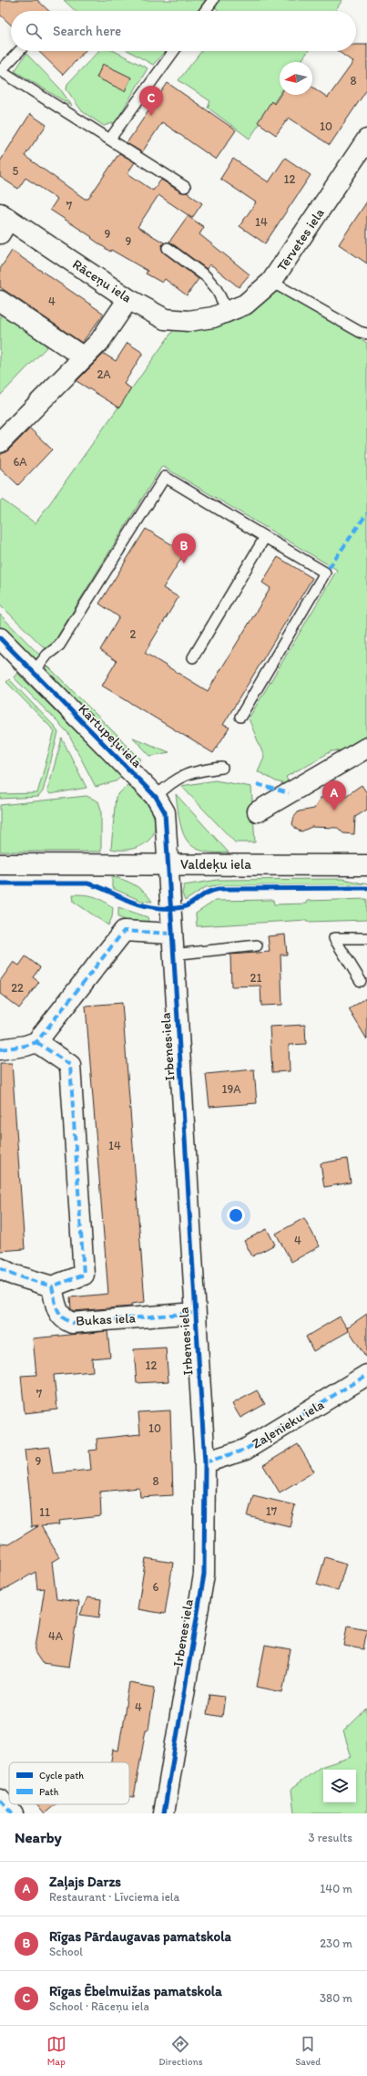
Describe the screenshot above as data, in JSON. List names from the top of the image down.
{
  "streets": {
    "street": [
      "Tērvetes iela",
      "Rāceņu iela",
      "Kartupeļu iela",
      "Valdeķu iela",
      "Irbenes iela",
      "Bukas iela",
      "Zaļenieku iela"
    ]
  },
  "crossings": [
    ["Tērvetes iela", "Rāceņu iela"],
    ["Kartupeļu iela", "Valdeķu iela"],
    ["Kartupeļu iela", "Irbenes iela"],
    ["Valdeķu iela", "Irbenes iela"],
    ["Irbenes iela", "Bukas iela"],
    ["Irbenes iela", "Zaļenieku iela"]
  ],
  "house_numbers": [
    "8",
    "10",
    "5",
    "12",
    "7",
    "14",
    "9",
    "9",
    "4",
    "2A",
    "6A",
    "2",
    "21",
    "22",
    "19A",
    "14",
    "4",
    "12",
    "7",
    "10",
    "9",
    "8",
    "17",
    "11",
    "6",
    "4A",
    "4"
  ],
  "legend": ["Cycle path", "Path"],
  "north": "left",
  "page": {
    "search": "Search here",
    "pins": ["C", "B", "A"],
    "heading": ["Nearby", "3 results"],
    "list": [
      {
        "mark": "A",
        "name": "Zaļajs Darzs",
        "note": "Restaurant · Līvciema iela",
        "value": "140 m"
      },
      {
        "mark": "B",
        "name": "Rīgas Pārdaugavas pamatskola",
        "note": "School",
        "value": "230 m"
      },
      {
        "mark": "C",
        "name": "Rīgas Ēbelmuižas pamatskola",
        "note": "School · Rāceņu iela",
        "value": "380 m"
      }
    ],
    "nav": ["Map", "Directions", "Saved"]
  }
}
